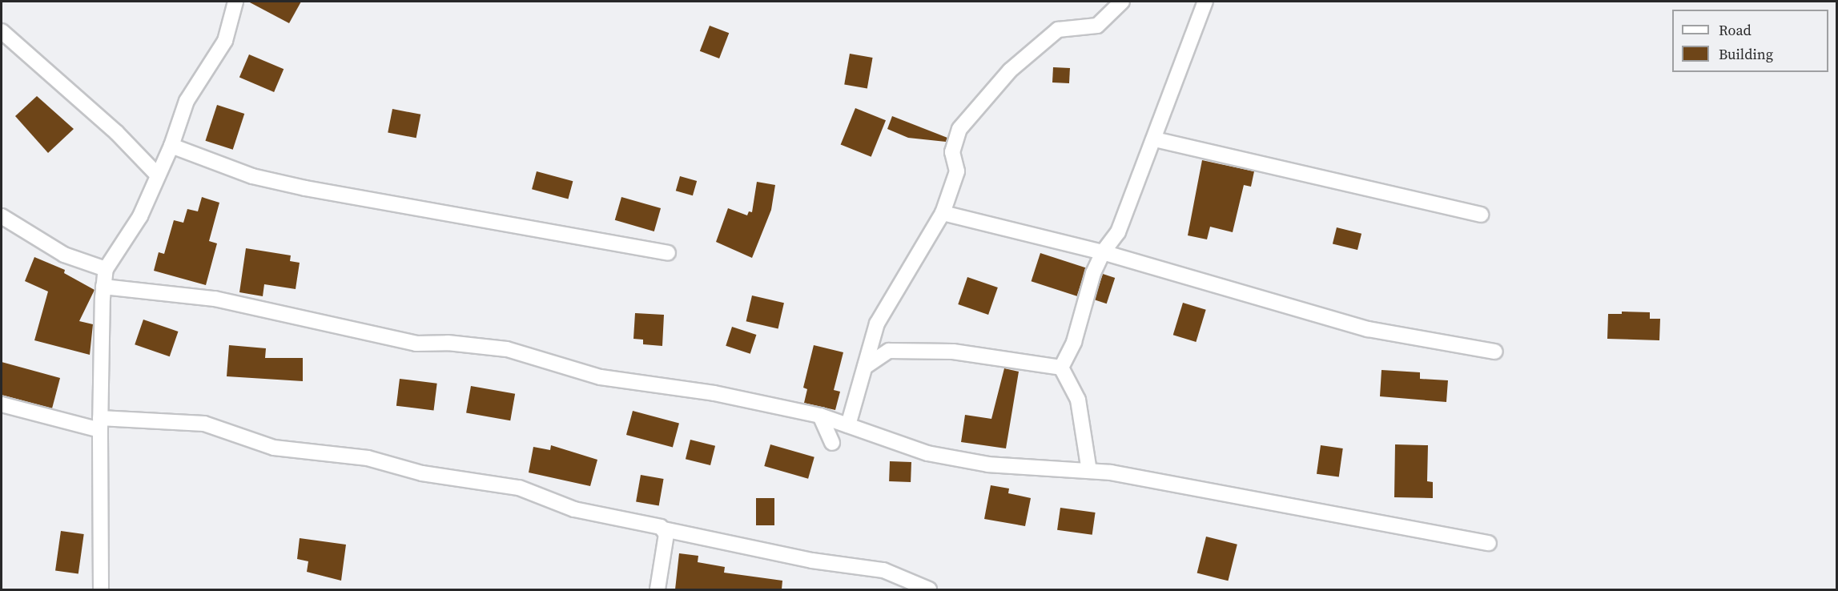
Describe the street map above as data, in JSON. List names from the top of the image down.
{
  "legend": ["Road", "Building"]
}
